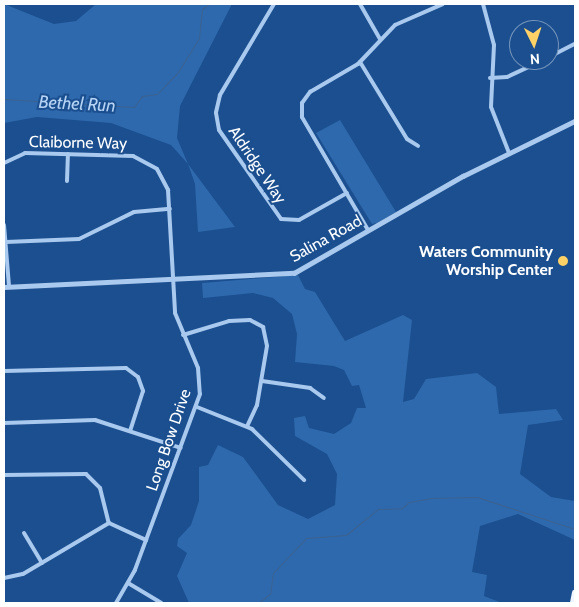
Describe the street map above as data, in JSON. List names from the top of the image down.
{
  "streets": {
    "street": [
      "Claiborne Way",
      "Aldridge Way",
      "Salina Road",
      "Long Bow Drive"
    ]
  },
  "crossings": [
    ["Claiborne Way", "Salina Road"],
    ["Claiborne Way", "Long Bow Drive"],
    ["Salina Road", "Long Bow Drive"]
  ],
  "water": ["Bethel Run"],
  "places": ["Waters Community Worship Center"],
  "north": "bottom"
}
